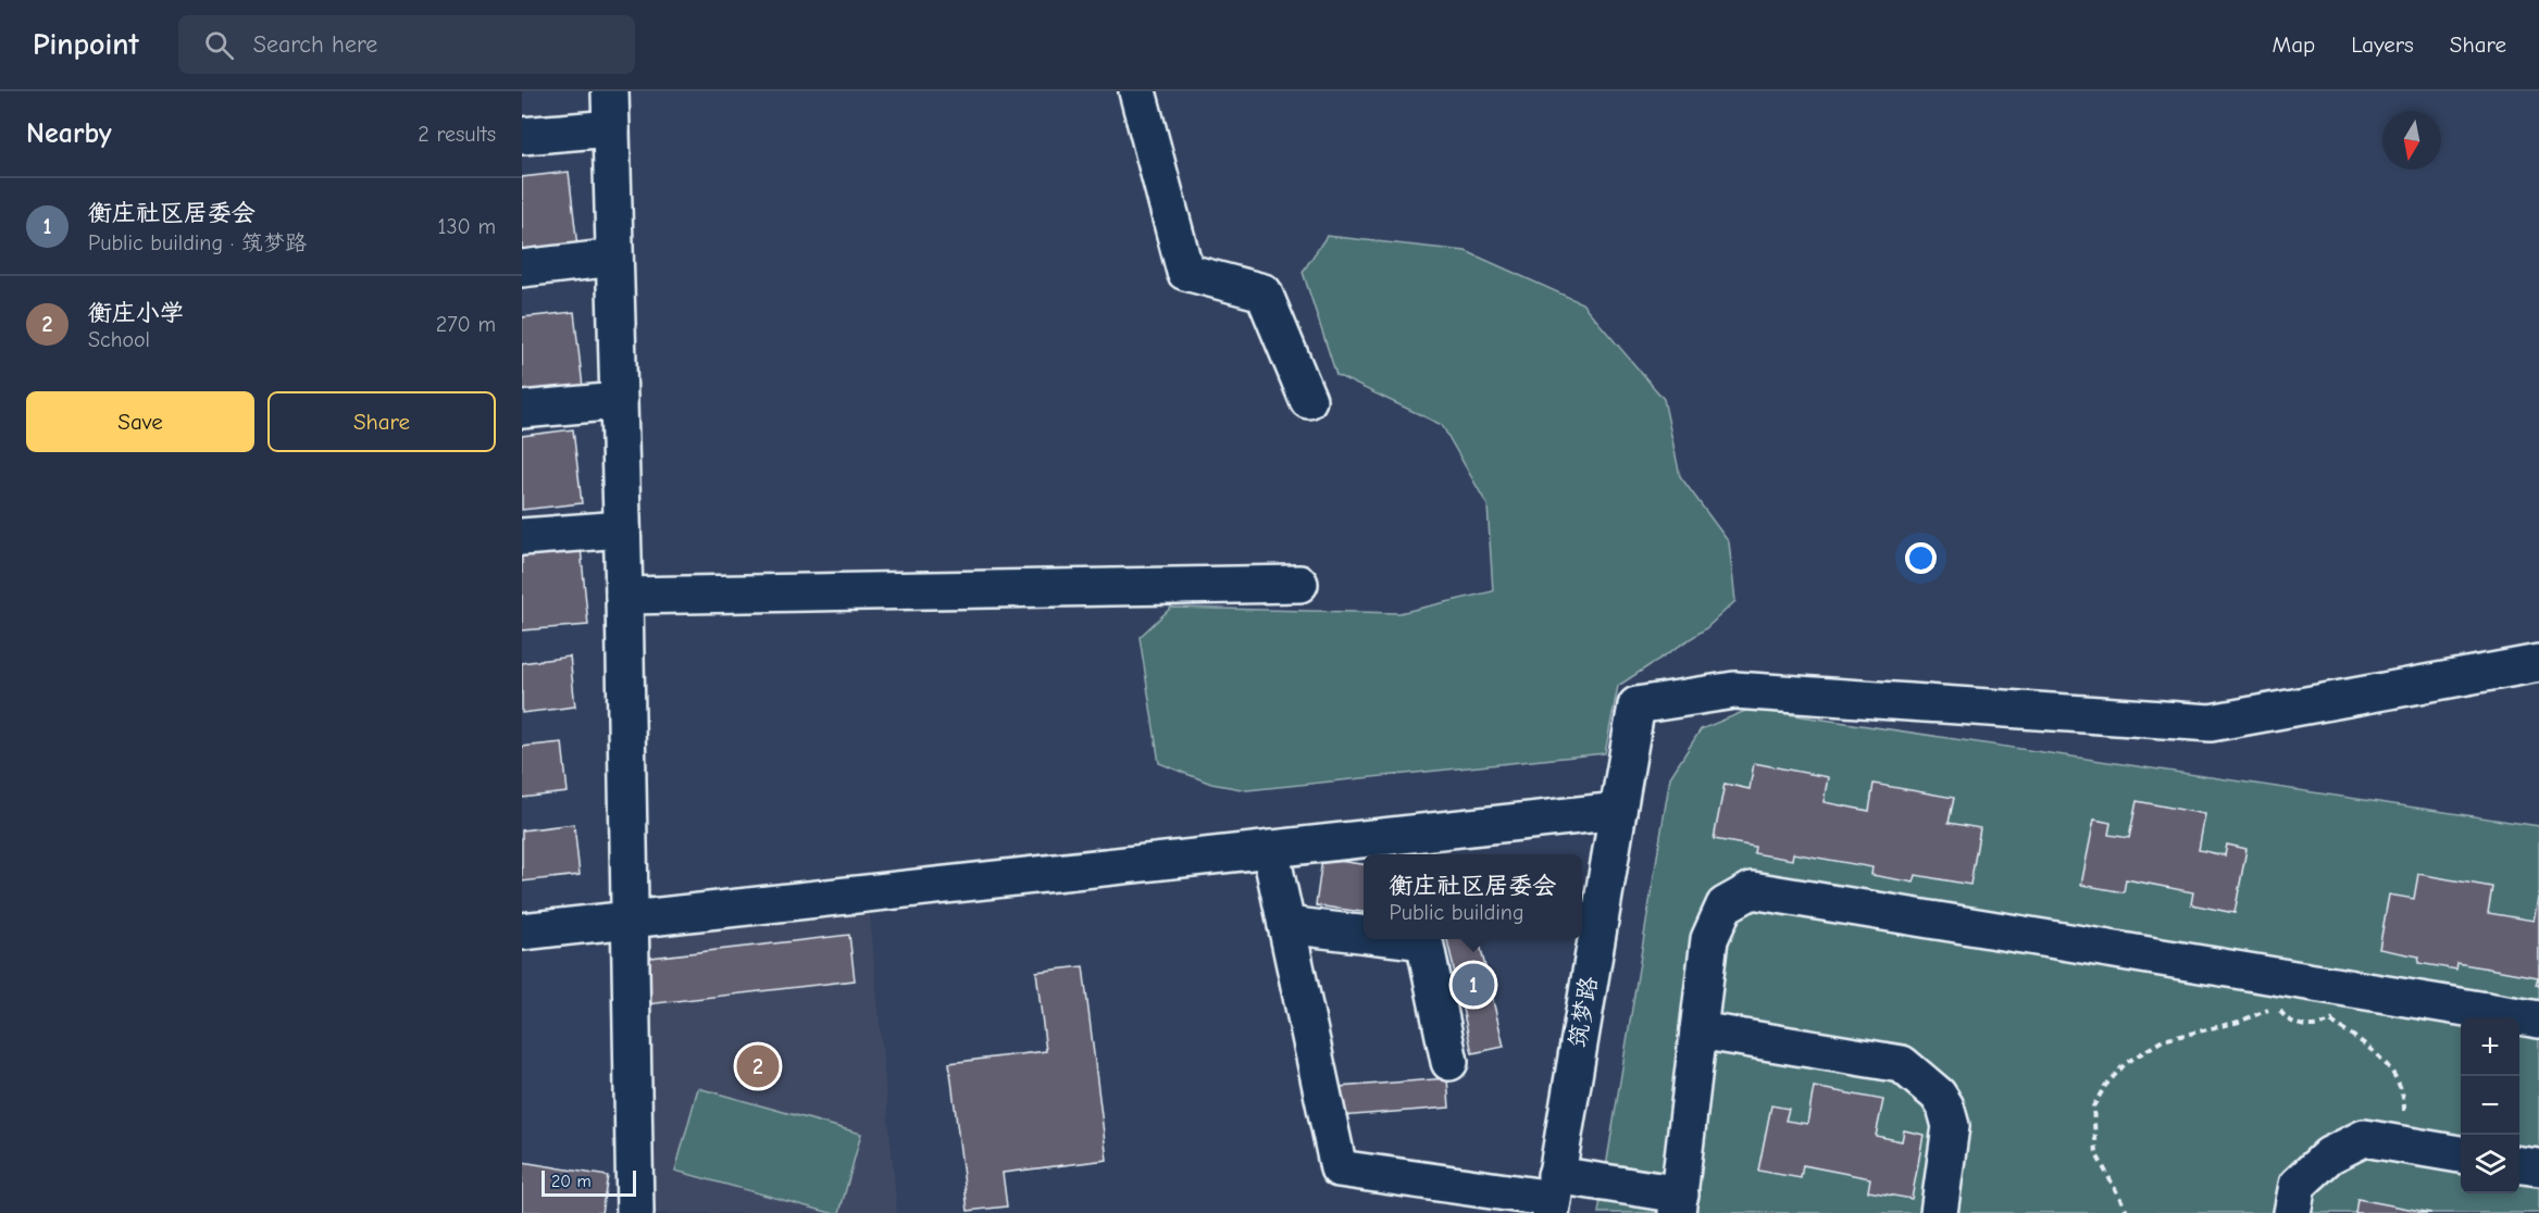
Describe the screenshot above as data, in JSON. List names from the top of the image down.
{
  "streets": {
    "street": ["筑梦路"]
  },
  "scale_bar": "20 m",
  "north": "bottom",
  "page": {
    "header": "Pinpoint",
    "search": "Search here",
    "nav": ["Map", "Layers", "Share"],
    "heading": ["Nearby", "2 results"],
    "list": [
      {
        "mark": "1",
        "name": "衡庄社区居委会",
        "note": "Public building · 筑梦路",
        "value": "130 m"
      },
      {
        "mark": "2",
        "name": "衡庄小学",
        "note": "School",
        "value": "270 m"
      }
    ],
    "buttons": ["Save", "Share"],
    "popup": ["衡庄社区居委会", "Public building"],
    "pins": ["1", "2"],
    "map_buttons": ["+", "−"],
    "scale": "20 m"
  }
}
